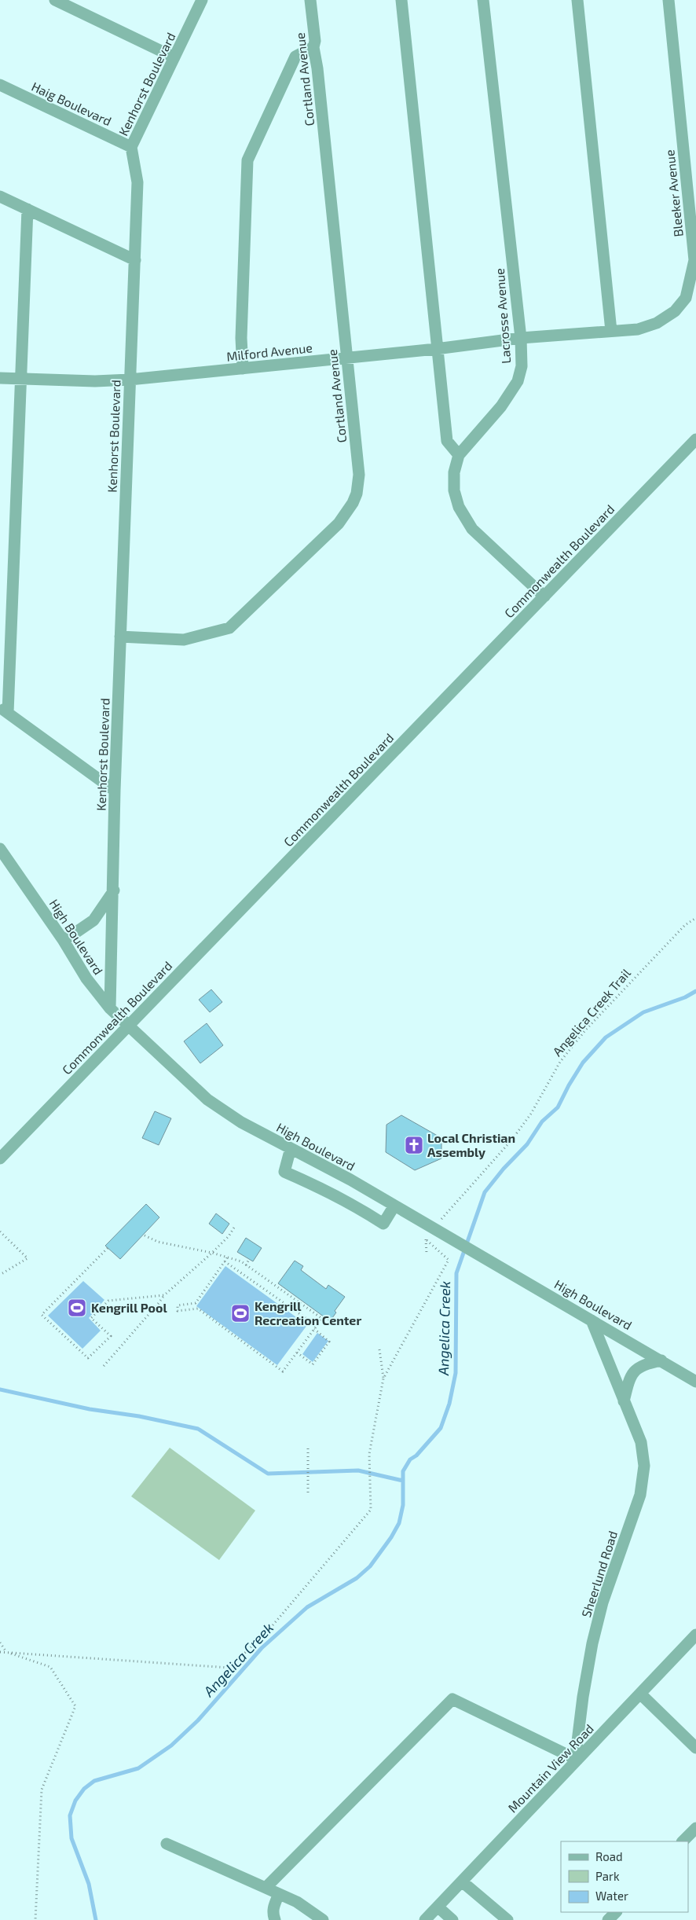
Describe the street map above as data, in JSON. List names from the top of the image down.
{
  "streets": {
    "street": [
      "Cortland Avenue",
      "Kenhorst Boulevard",
      "Haig Boulevard",
      "Bleeker Avenue",
      "Lacrosse Avenue",
      "Milford Avenue",
      "Commonwealth Boulevard",
      "High Boulevard",
      "Sheerlund Road",
      "Mountain View Road"
    ],
    "path": ["Angelica Creek Trail"]
  },
  "crossings": [
    ["Cortland Avenue", "Kenhorst Boulevard"],
    ["Cortland Avenue", "Milford Avenue"],
    ["Kenhorst Boulevard", "Haig Boulevard"],
    ["Kenhorst Boulevard", "Milford Avenue"],
    ["Kenhorst Boulevard", "High Boulevard"],
    ["Bleeker Avenue", "Milford Avenue"],
    ["Lacrosse Avenue", "Milford Avenue"],
    ["Lacrosse Avenue", "Commonwealth Boulevard"],
    ["Commonwealth Boulevard", "High Boulevard"],
    ["High Boulevard", "Angelica Creek Trail"],
    ["High Boulevard", "Sheerlund Road"],
    ["Sheerlund Road", "Mountain View Road"]
  ],
  "water": ["Angelica Creek"],
  "places": {
    "church": ["Local Christian Assembly"],
    "sports": ["Kengrill Pool", "Kengrill Recreation Center"]
  },
  "legend": ["Road", "Park", "Water"]
}
